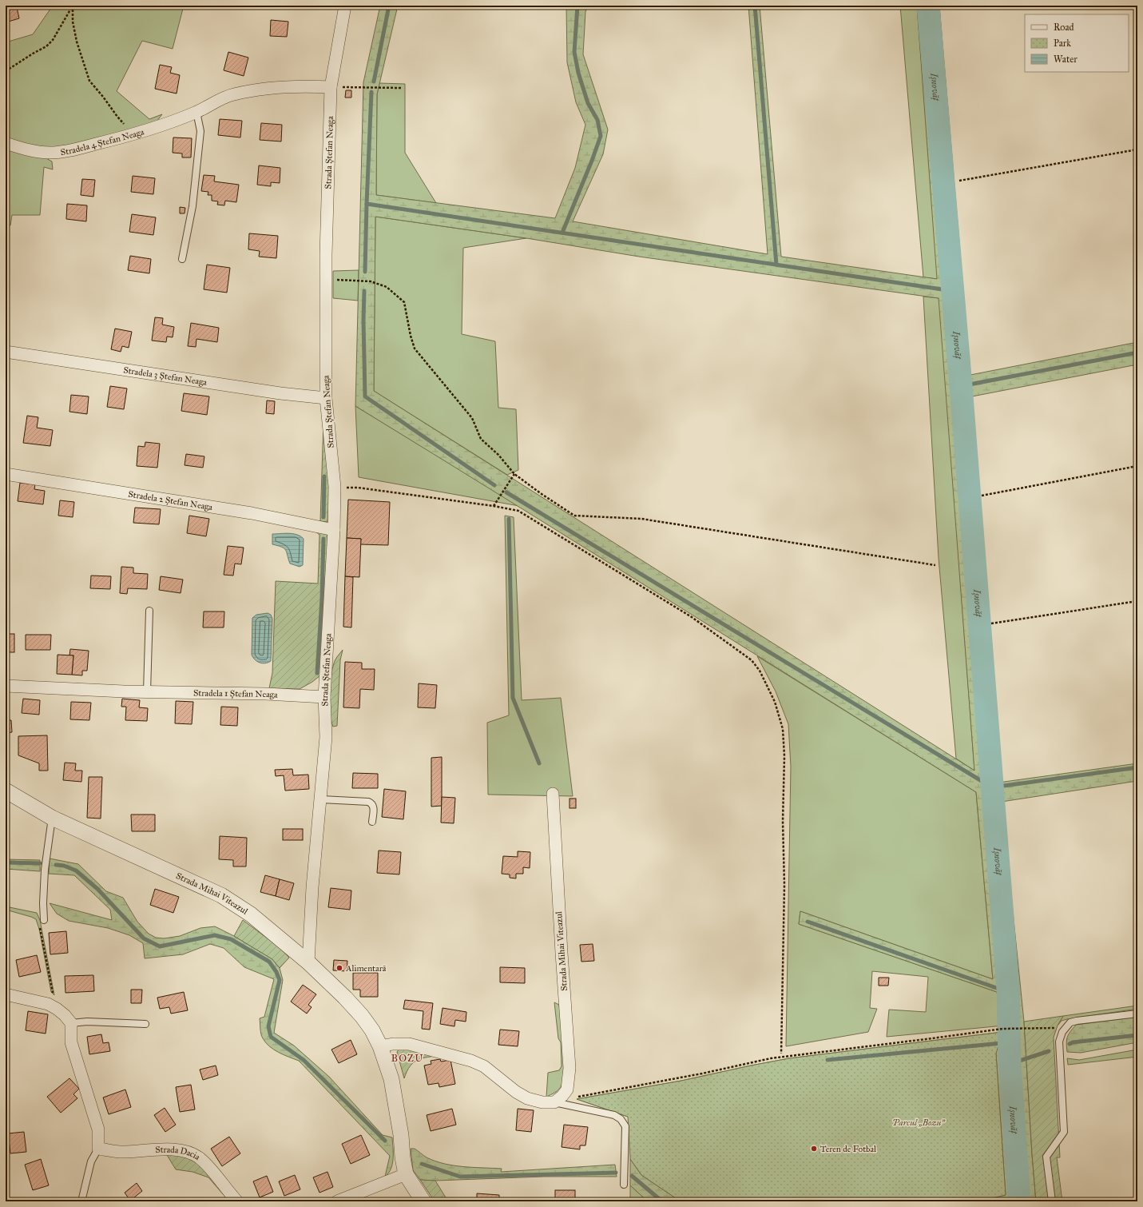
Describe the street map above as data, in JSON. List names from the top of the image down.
{
  "streets": {
    "street": [
      "Stradela 4 Ștefan Neaga",
      "Strada Ștefan Neaga",
      "Stradela 3 Ștefan Neaga",
      "Stradela 2 Ștefan Neaga",
      "Stradela 1 Ștefan Neaga",
      "Strada Mihai Viteazul",
      "Strada Dacia"
    ]
  },
  "crossings": [
    ["Stradela 4 Ștefan Neaga", "Strada Ștefan Neaga"],
    ["Strada Ștefan Neaga", "Stradela 3 Ștefan Neaga"],
    ["Strada Ștefan Neaga", "Stradela 2 Ștefan Neaga"],
    ["Strada Ștefan Neaga", "Stradela 1 Ștefan Neaga"],
    ["Strada Ștefan Neaga", "Strada Mihai Viteazul"]
  ],
  "districts": ["BOZU"],
  "water": ["Ișnovăț"],
  "parks": ["Parcul „Bozu”"],
  "places": ["Alimentară", "Teren de Fotbal"],
  "legend": ["Road", "Park", "Water"]
}
